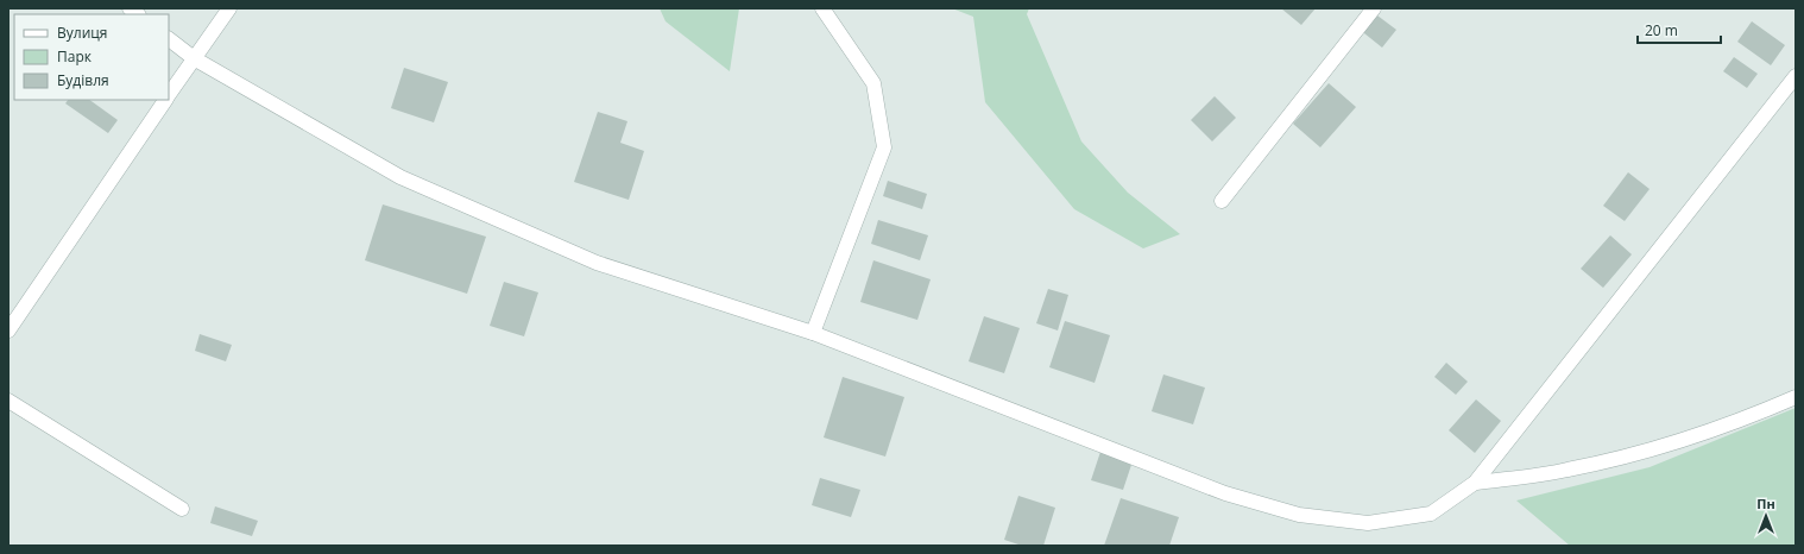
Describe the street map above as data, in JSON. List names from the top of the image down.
{
  "legend": ["Вулиця", "Парк", "Будівля"],
  "scale_bar": "20 m",
  "north": "top"
}
